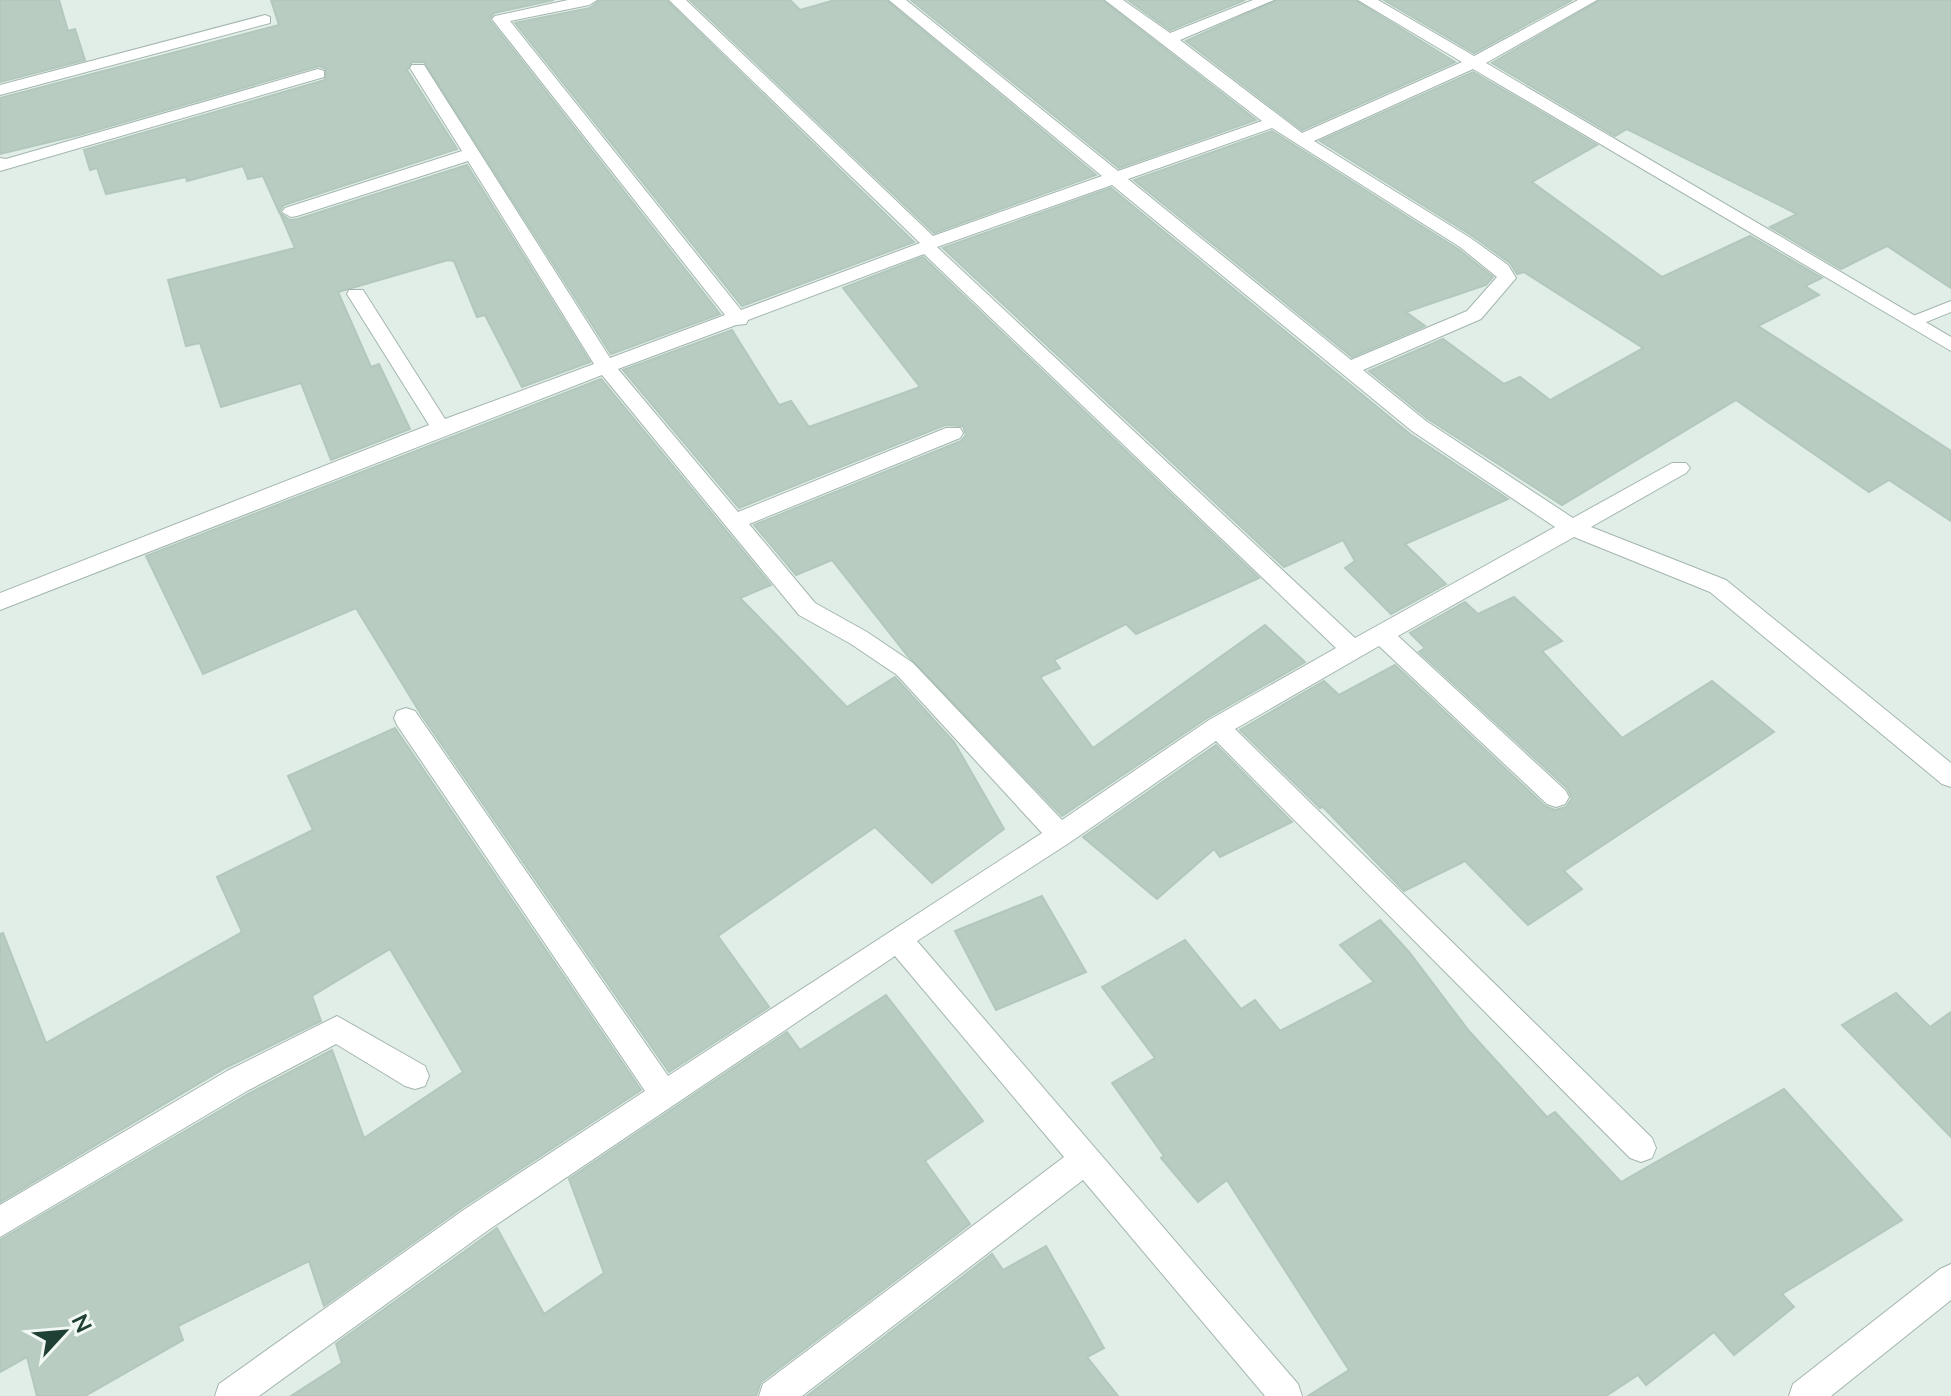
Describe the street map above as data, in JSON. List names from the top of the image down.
{
  "north": "top right"
}
